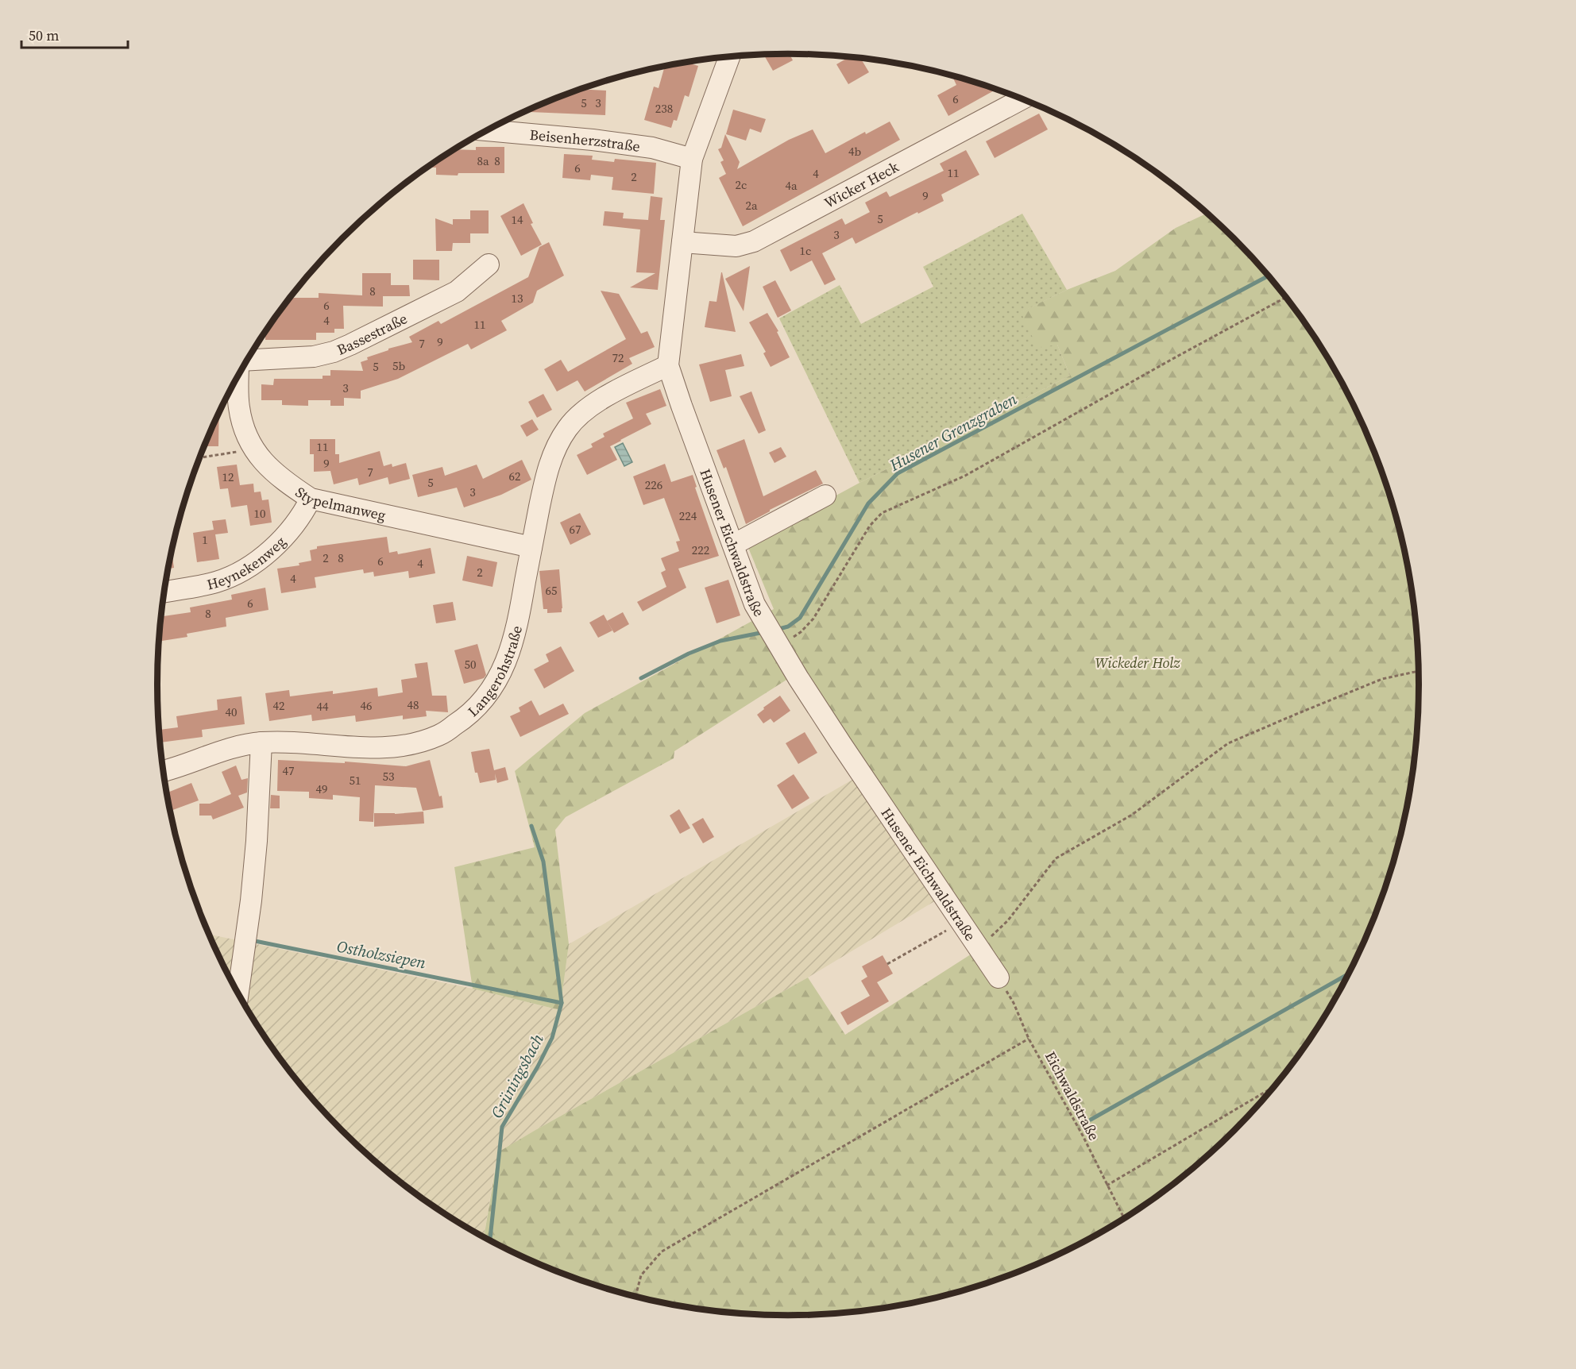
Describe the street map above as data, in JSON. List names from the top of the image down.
{
  "streets": {
    "street": [
      "Beisenherzstraße",
      "Wicker Heck",
      "Bassestraße",
      "Stypelmanweg",
      "Husener Eichwaldstraße",
      "Heynekenweg",
      "Langerohstraße"
    ],
    "path": ["Eichwaldstraße"]
  },
  "crossings": [
    ["Beisenherzstraße", "Husener Eichwaldstraße"],
    ["Wicker Heck", "Husener Eichwaldstraße"],
    ["Stypelmanweg", "Heynekenweg"],
    ["Stypelmanweg", "Langerohstraße"],
    ["Husener Eichwaldstraße", "Langerohstraße"],
    ["Husener Eichwaldstraße", "Eichwaldstraße"]
  ],
  "water": ["Husener Grenzgraben", "Ostholzsiepen", "Grüningsbach"],
  "parks": ["Wickeder Holz"],
  "house_numbers": [
    "6",
    "5",
    "3",
    "238",
    "4b",
    "8a",
    "8",
    "6",
    "11",
    "4",
    "2",
    "2c",
    "4a",
    "9",
    "2a",
    "5",
    "14",
    "3",
    "1c",
    "8",
    "13",
    "6",
    "4",
    "11",
    "9",
    "7",
    "72",
    "5b",
    "5",
    "3",
    "11",
    "9",
    "7",
    "62",
    "12",
    "5",
    "226",
    "3",
    "10",
    "224",
    "67",
    "1",
    "222",
    "2",
    "8",
    "6",
    "4",
    "2",
    "4",
    "65",
    "6",
    "8",
    "50",
    "48",
    "42",
    "46",
    "44",
    "40",
    "47",
    "53",
    "51",
    "49"
  ],
  "scale_bar": "50 m"
}
